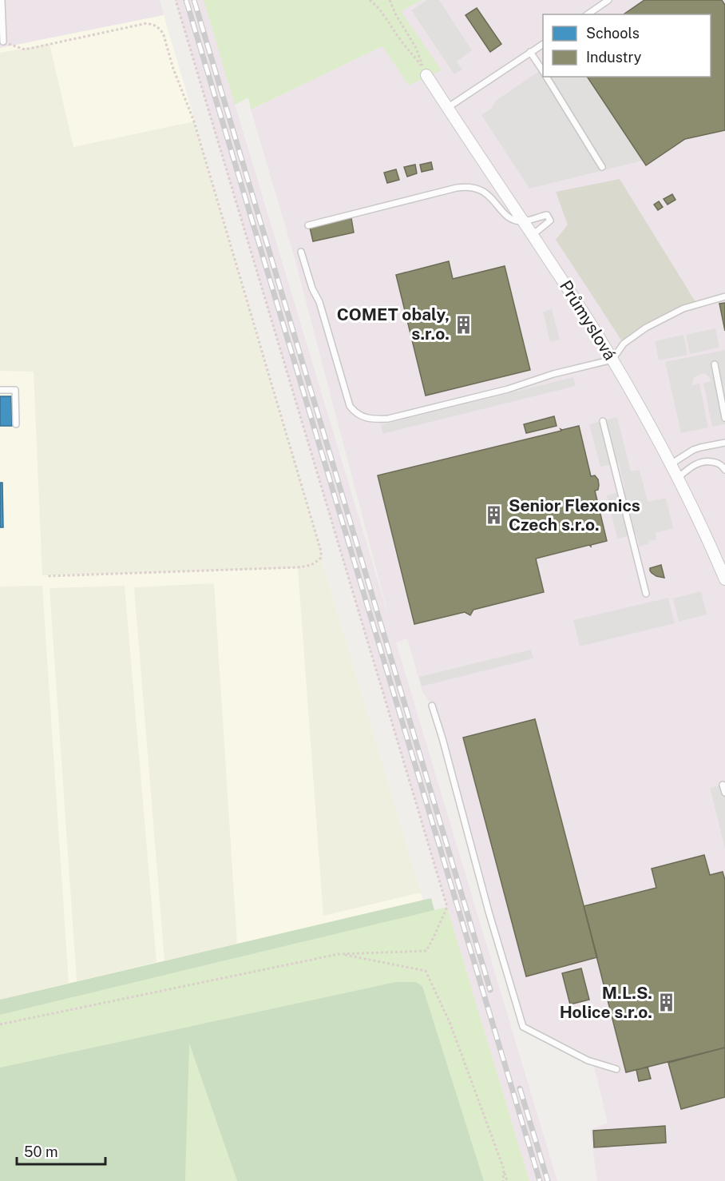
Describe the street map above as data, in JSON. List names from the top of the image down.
{
  "streets": {
    "street": ["Průmyslová"]
  },
  "places": {
    "building": ["COMET obaly, s.r.o.", "Senior Flexonics Czech s.r.o.", "M.L.S. Holice s.r.o."]
  },
  "legend": ["Schools", "Industry"],
  "scale_bar": "50 m"
}
